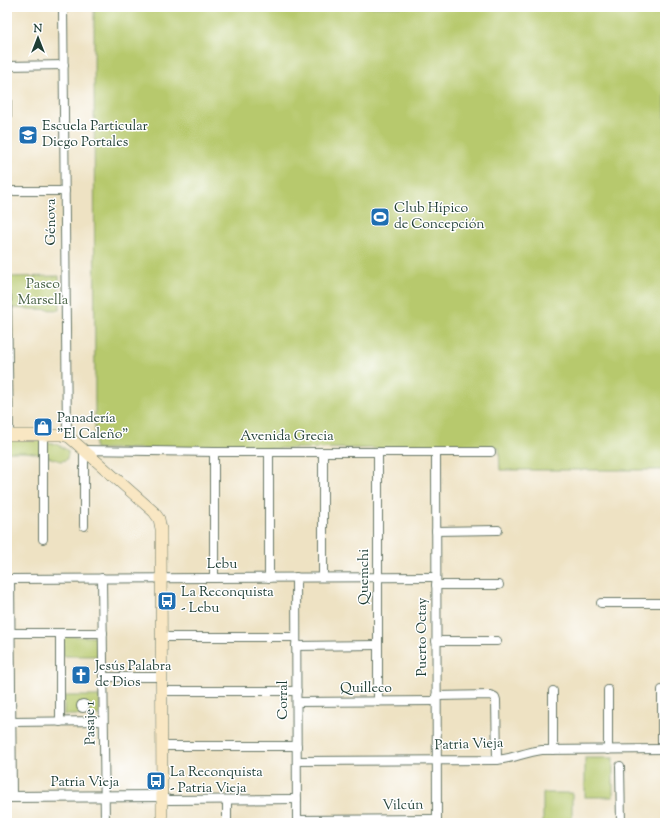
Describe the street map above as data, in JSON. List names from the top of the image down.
{
  "streets": {
    "street": [
      "Génova",
      "Avenida Grecia",
      "Lebu",
      "Quemchi",
      "Puerto Octay",
      "Quilleco",
      "Corral",
      "Pasaje 1",
      "Patria Vieja",
      "Vilcún"
    ]
  },
  "crossings": [
    ["Avenida Grecia", "Quemchi"],
    ["Avenida Grecia", "Puerto Octay"],
    ["Lebu", "Quemchi"],
    ["Lebu", "Puerto Octay"],
    ["Lebu", "Corral"],
    ["Lebu", "Pasaje 1"],
    ["Quemchi", "Quilleco"],
    ["Puerto Octay", "Quilleco"],
    ["Puerto Octay", "Patria Vieja"],
    ["Puerto Octay", "Vilcún"],
    ["Quilleco", "Corral"],
    ["Quilleco", "Patria Vieja"],
    ["Corral", "Patria Vieja"],
    ["Corral", "Vilcún"],
    ["Pasaje 1", "Patria Vieja"]
  ],
  "parks": ["Paseo Marsella"],
  "places": {
    "school or university": ["Escuela Particular Diego Portales"],
    "sports": ["Club Hípico de Concepción"],
    "shop": ["Panadería \"El Caleño\""],
    "bus stop": ["La Reconquista - Lebu", "La Reconquista - Patria Vieja"],
    "church": ["Jesús Palabra de Dios"]
  },
  "north": "top"
}
